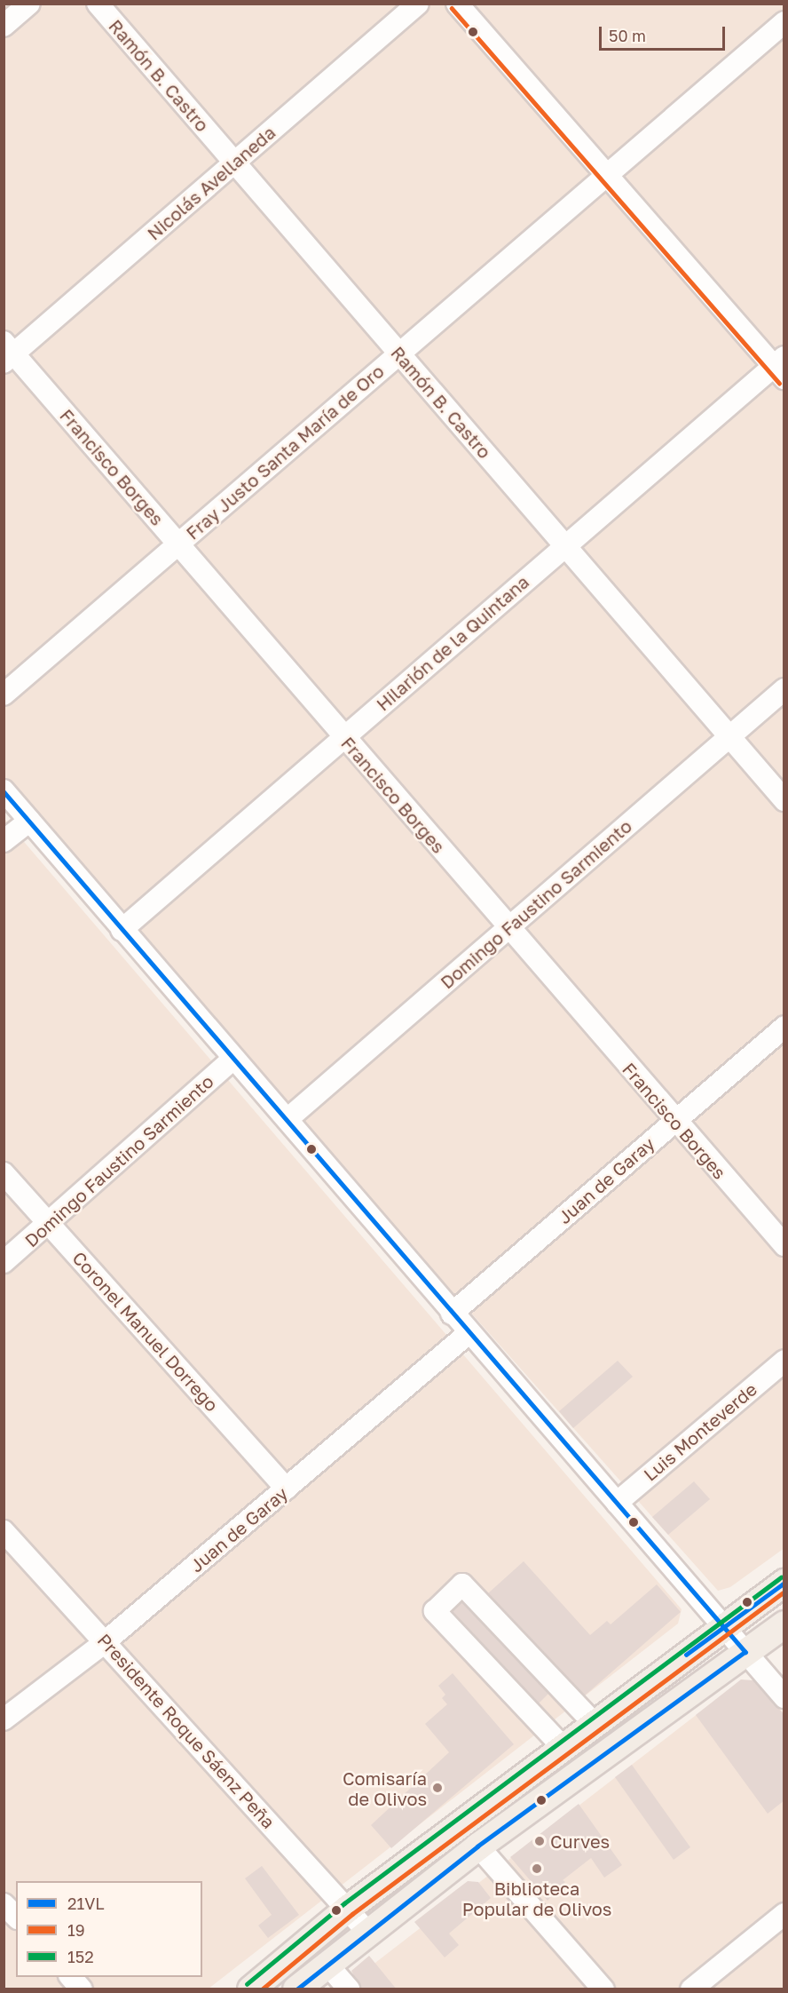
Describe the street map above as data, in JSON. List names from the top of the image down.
{
  "streets": {
    "street": [
      "Ramón B. Castro",
      "Nicolás Avellaneda",
      "Fray Justo Santa María de Oro",
      "Francisco Borges",
      "Hilarión de la Quintana",
      "Domingo Faustino Sarmiento",
      "Juan de Garay",
      "Coronel Manuel Dorrego",
      "Luis Monteverde",
      "Presidente Roque Sáenz Peña"
    ]
  },
  "crossings": [
    ["Ramón B. Castro", "Nicolás Avellaneda"],
    ["Ramón B. Castro", "Fray Justo Santa María de Oro"],
    ["Ramón B. Castro", "Hilarión de la Quintana"],
    ["Ramón B. Castro", "Domingo Faustino Sarmiento"],
    ["Nicolás Avellaneda", "Francisco Borges"],
    ["Fray Justo Santa María de Oro", "Francisco Borges"],
    ["Francisco Borges", "Hilarión de la Quintana"],
    ["Francisco Borges", "Domingo Faustino Sarmiento"],
    ["Francisco Borges", "Juan de Garay"],
    ["Domingo Faustino Sarmiento", "Coronel Manuel Dorrego"],
    ["Juan de Garay", "Coronel Manuel Dorrego"],
    ["Juan de Garay", "Presidente Roque Sáenz Peña"]
  ],
  "places": ["Comisaría de Olivos", "Curves", "Biblioteca Popular de Olivos"],
  "lines": ["transit line 19", "transit line 21VL", "transit line 152"],
  "legend": ["21VL", "19", "152"],
  "scale_bar": "50 m"
}
